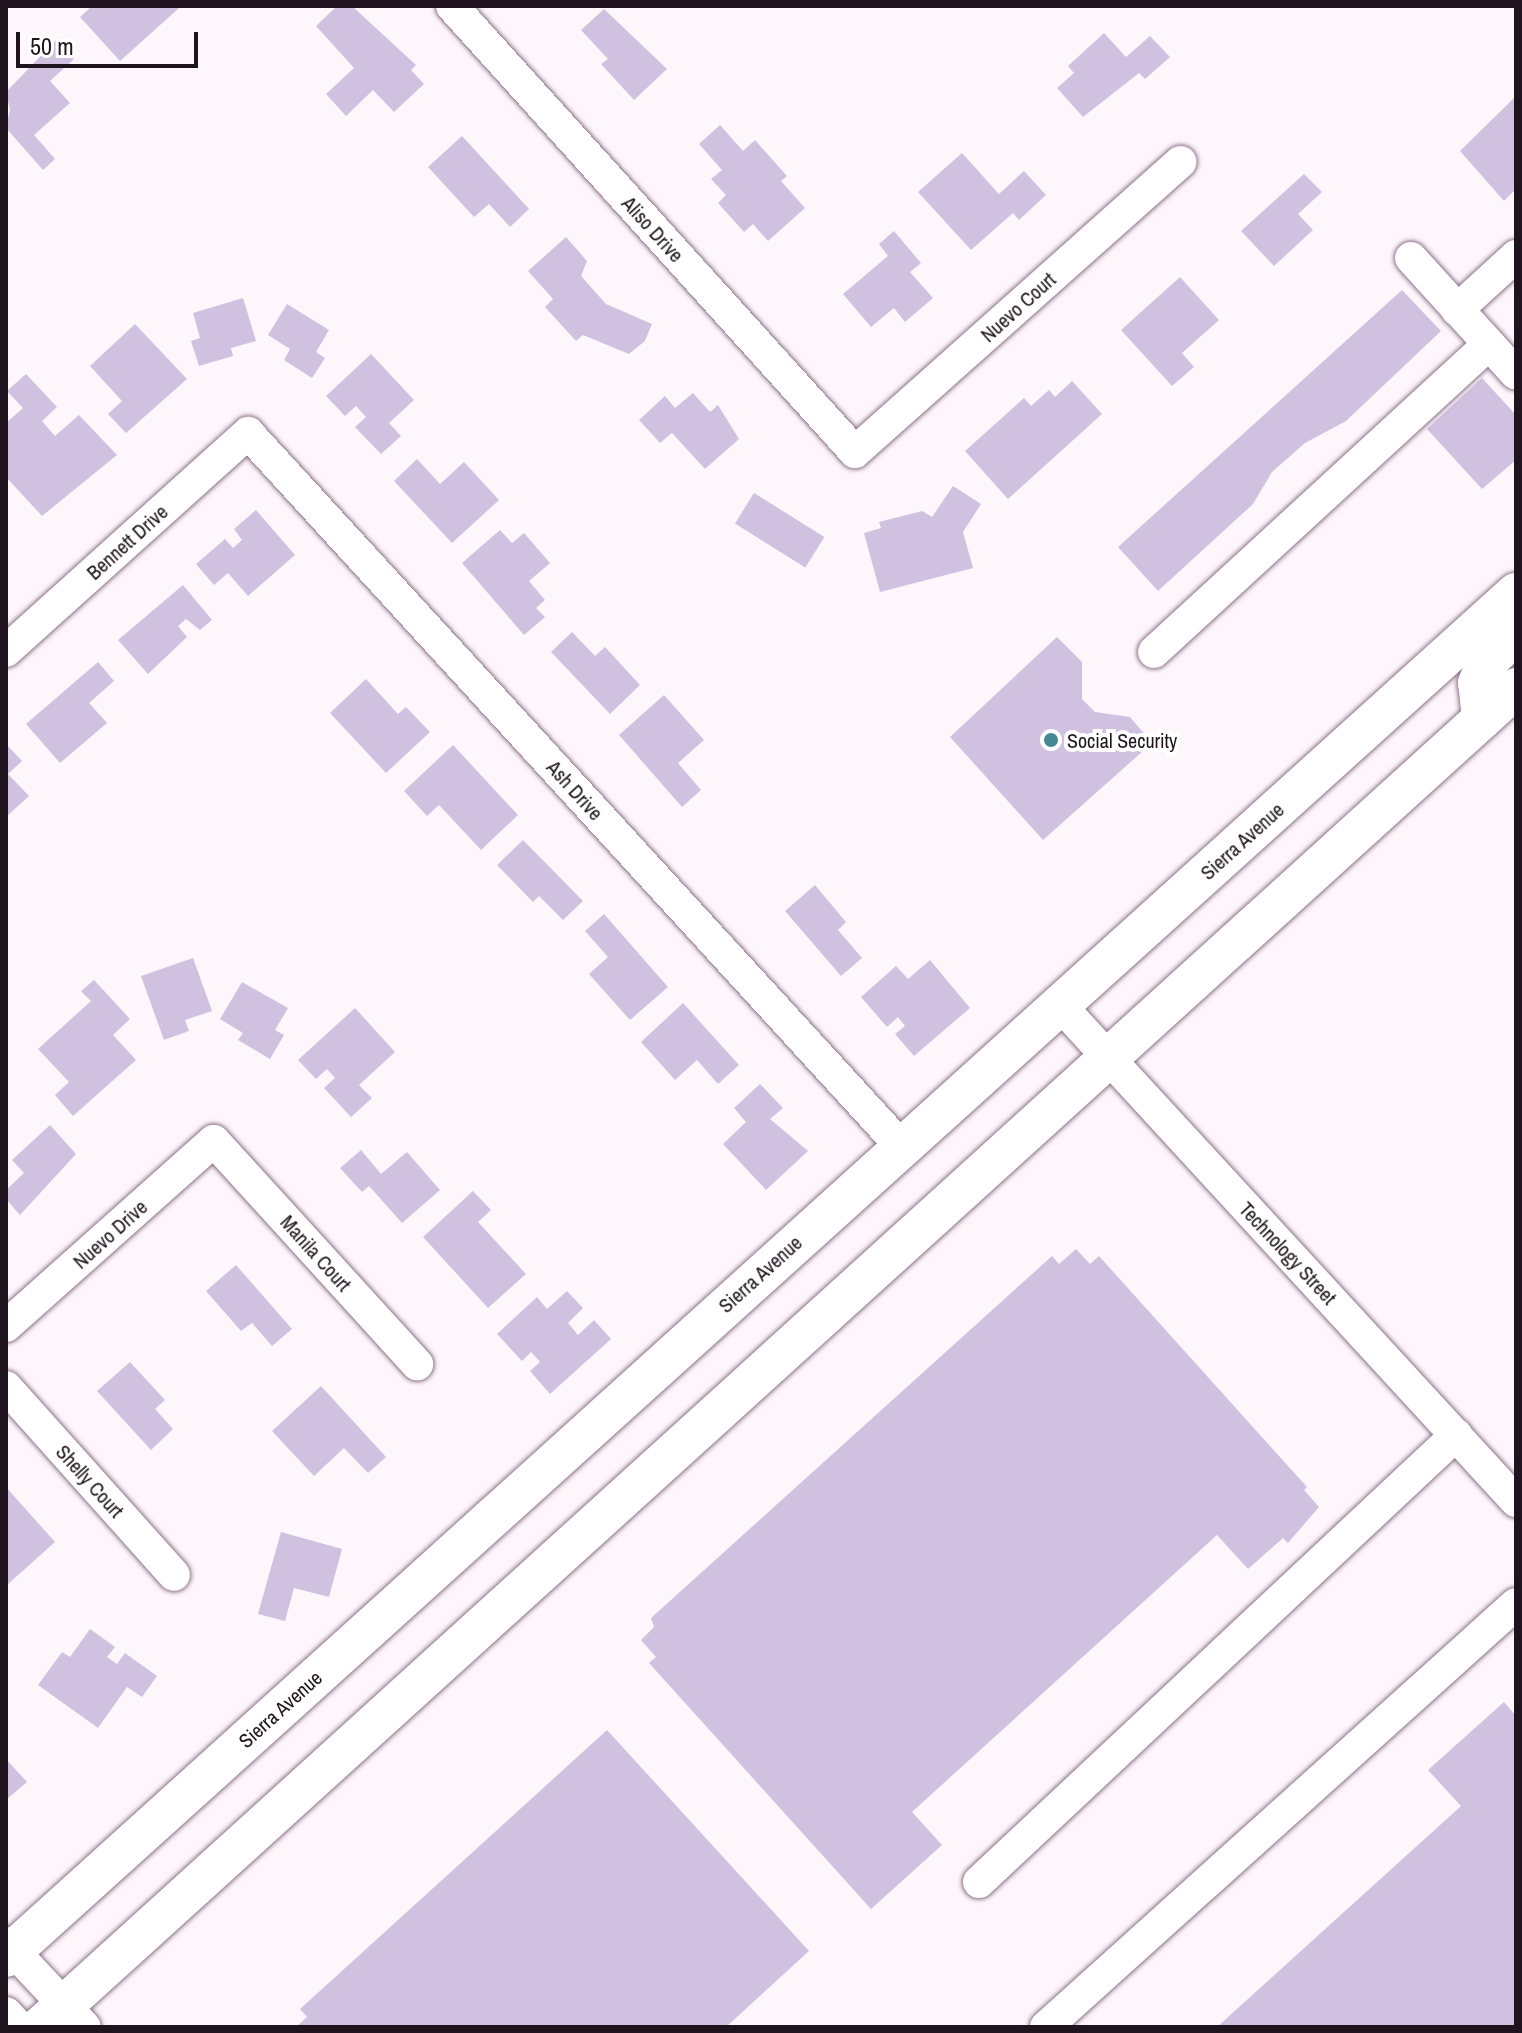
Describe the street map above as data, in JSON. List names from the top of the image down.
{
  "streets": {
    "main road": ["Sierra Avenue"],
    "street": [
      "Aliso Drive",
      "Nuevo Court",
      "Bennett Drive",
      "Ash Drive",
      "Nuevo Drive",
      "Manila Court",
      "Technology Street",
      "Shelly Court"
    ]
  },
  "crossings": [
    ["Aliso Drive", "Nuevo Court"],
    ["Bennett Drive", "Ash Drive"],
    ["Ash Drive", "Sierra Avenue"],
    ["Sierra Avenue", "Technology Street"],
    ["Nuevo Drive", "Manila Court"]
  ],
  "places": ["Social Security"],
  "scale_bar": "50 m"
}
